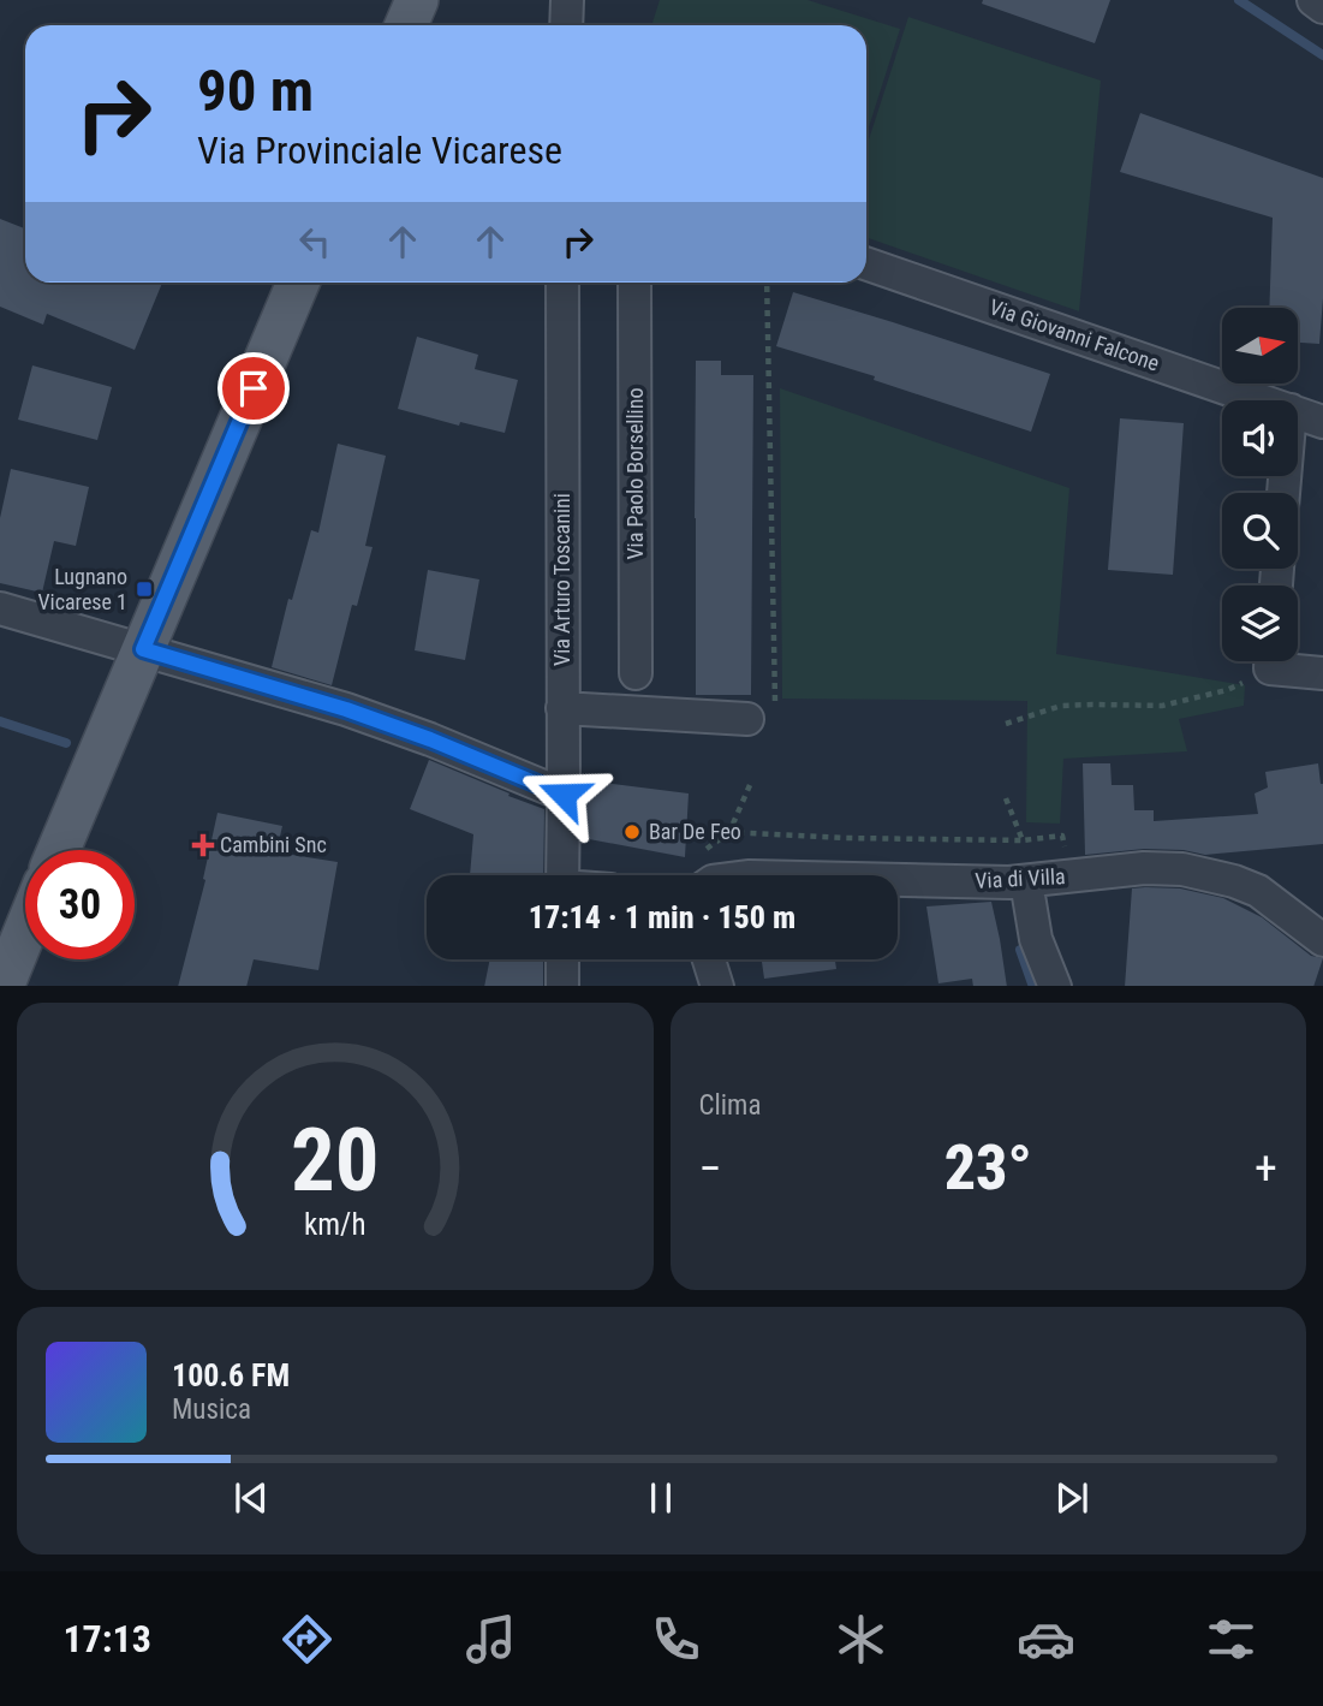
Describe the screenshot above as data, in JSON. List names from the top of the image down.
{
  "streets": {
    "street": [
      "Via Giovanni Falcone",
      "Via Paolo Borsellino",
      "Via Arturo Toscanini",
      "Via di Villa"
    ]
  },
  "places": {
    "transit": ["Lugnano Vicarese 1"],
    "other": ["Bar De Feo"],
    "health": ["Cambini Snc"]
  },
  "north": "right",
  "page": {
    "turn": ["90 m", "Via Provinciale Vicarese"],
    "limit": "30",
    "trip": "17:14 · 1 min · 150 m",
    "tile": "Clima",
    "heat": ["−", "23°", "+"],
    "song": ["100.6 FM", "Musica"],
    "tabs": "17:13",
    "gauge": ["20", "km/h"]
  }
}
